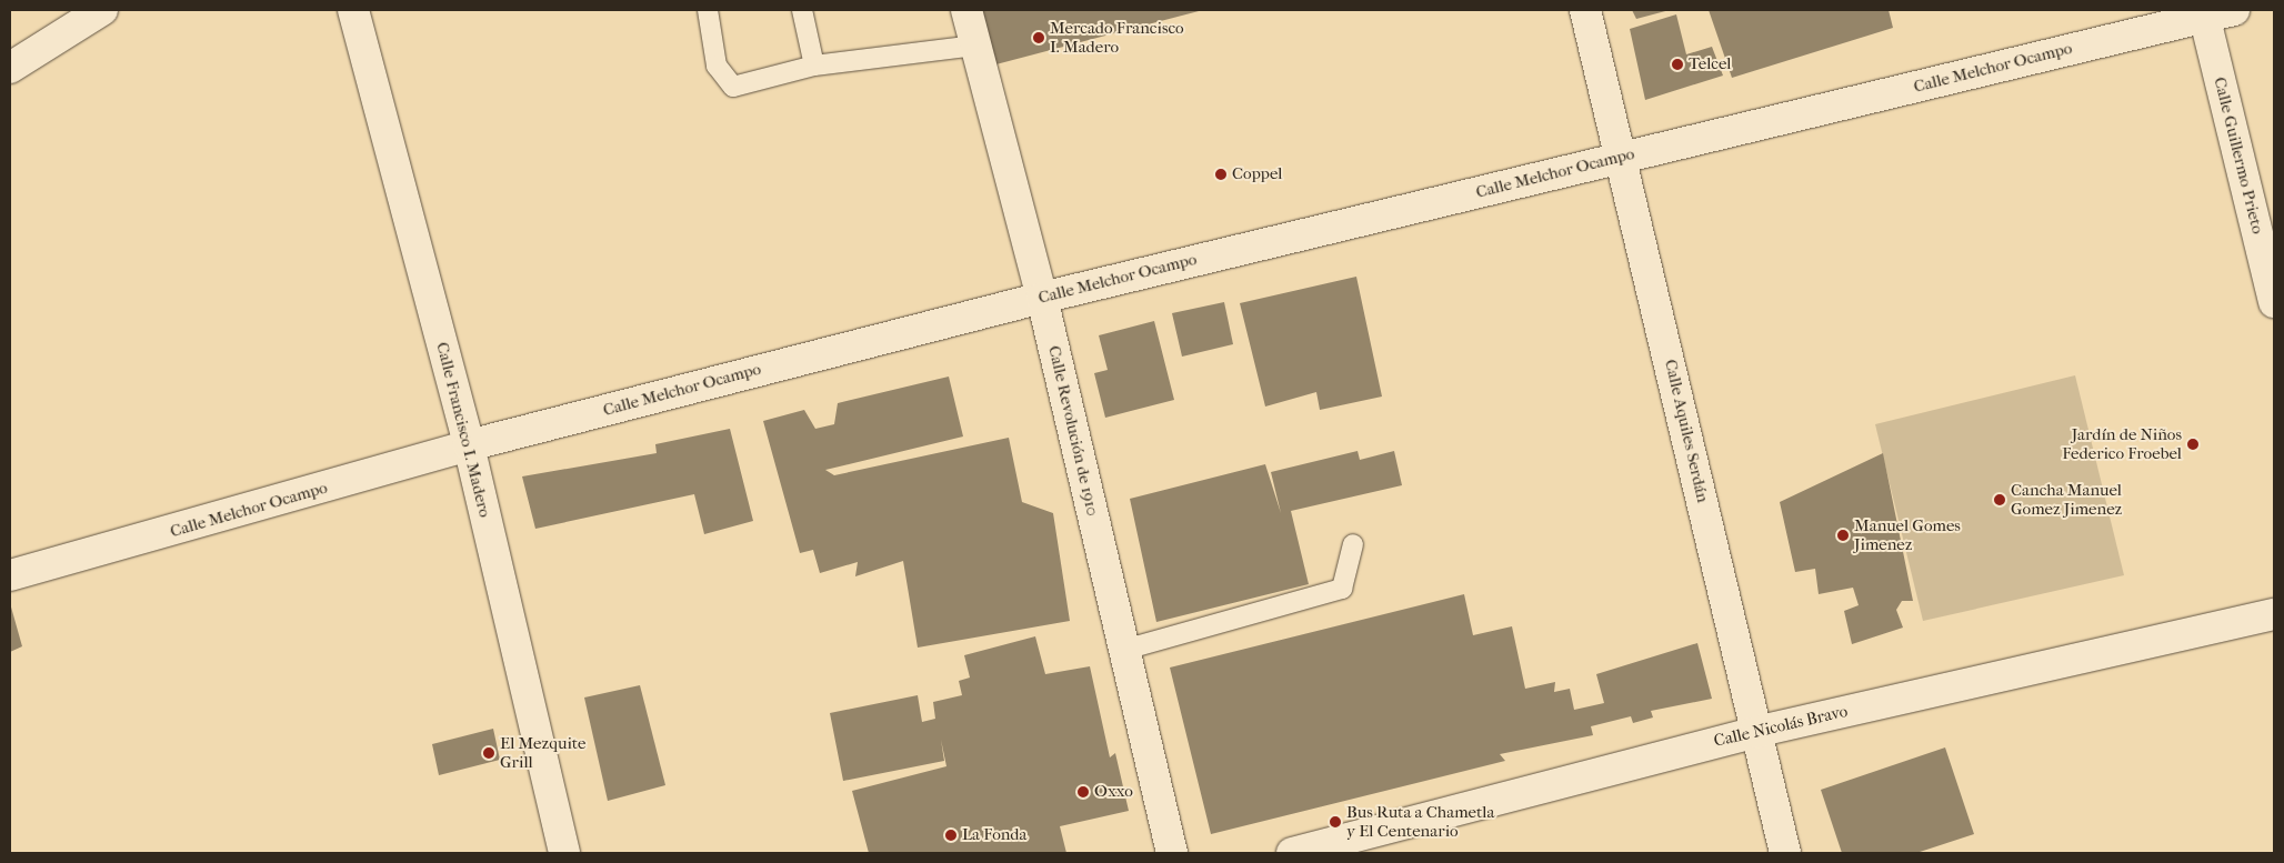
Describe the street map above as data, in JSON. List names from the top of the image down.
{
  "streets": {
    "street": [
      "Calle Melchor Ocampo",
      "Calle Guillermo Prieto",
      "Calle Francisco I. Madero",
      "Calle Revolución de 1910",
      "Calle Aquiles Serdán",
      "Calle Nicolás Bravo"
    ]
  },
  "crossings": [
    ["Calle Melchor Ocampo", "Calle Guillermo Prieto"],
    ["Calle Melchor Ocampo", "Calle Francisco I. Madero"],
    ["Calle Melchor Ocampo", "Calle Revolución de 1910"],
    ["Calle Melchor Ocampo", "Calle Aquiles Serdán"],
    ["Calle Aquiles Serdán", "Calle Nicolás Bravo"]
  ],
  "places": [
    "Mercado Francisco I. Madero",
    "Telcel",
    "Coppel",
    "Jardín de Niños Federico Froebel",
    "Cancha Manuel Gomez Jimenez",
    "Manuel Gomes Jimenez",
    "El Mezquite Grill",
    "Oxxo",
    "Bus Ruta a Chametla y El Centenario",
    "La Fonda"
  ]
}
